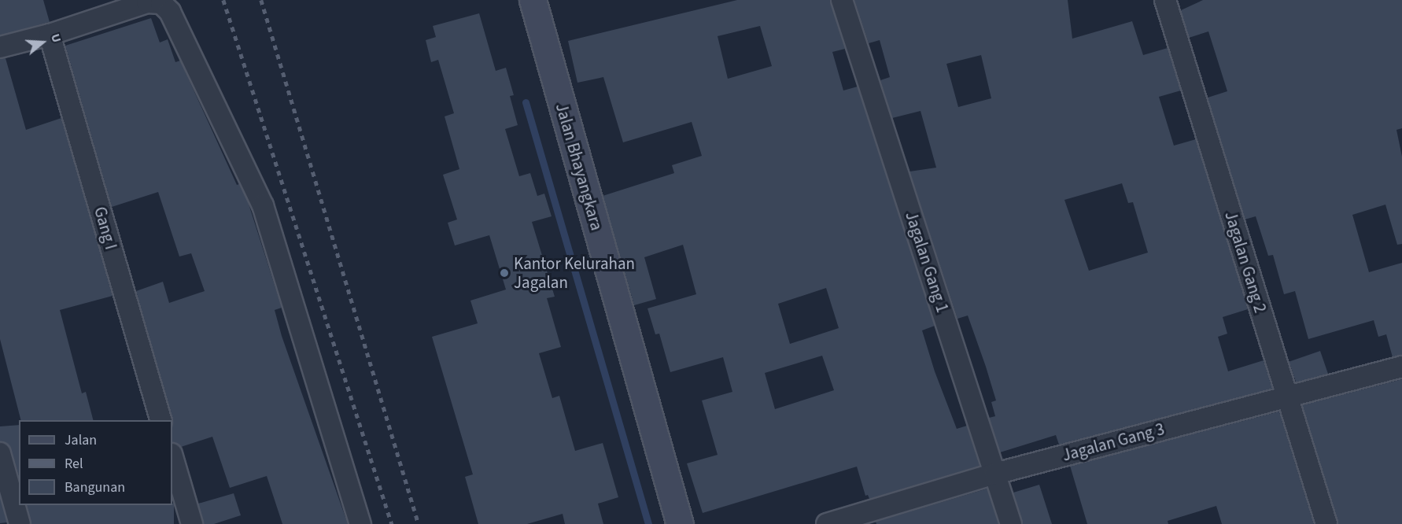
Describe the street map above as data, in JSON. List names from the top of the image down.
{
  "streets": {
    "main road": ["Jalan Bhayangkara"],
    "street": [
      "Gang I",
      "Jagalan Gang 1",
      "Jagalan Gang 2",
      "Jagalan Gang 3"
    ]
  },
  "crossings": [
    ["Jagalan Gang 1", "Jagalan Gang 3"],
    ["Jagalan Gang 2", "Jagalan Gang 3"]
  ],
  "places": ["Kantor Kelurahan Jagalan"],
  "legend": ["Jalan", "Rel", "Bangunan"],
  "north": "right"
}
